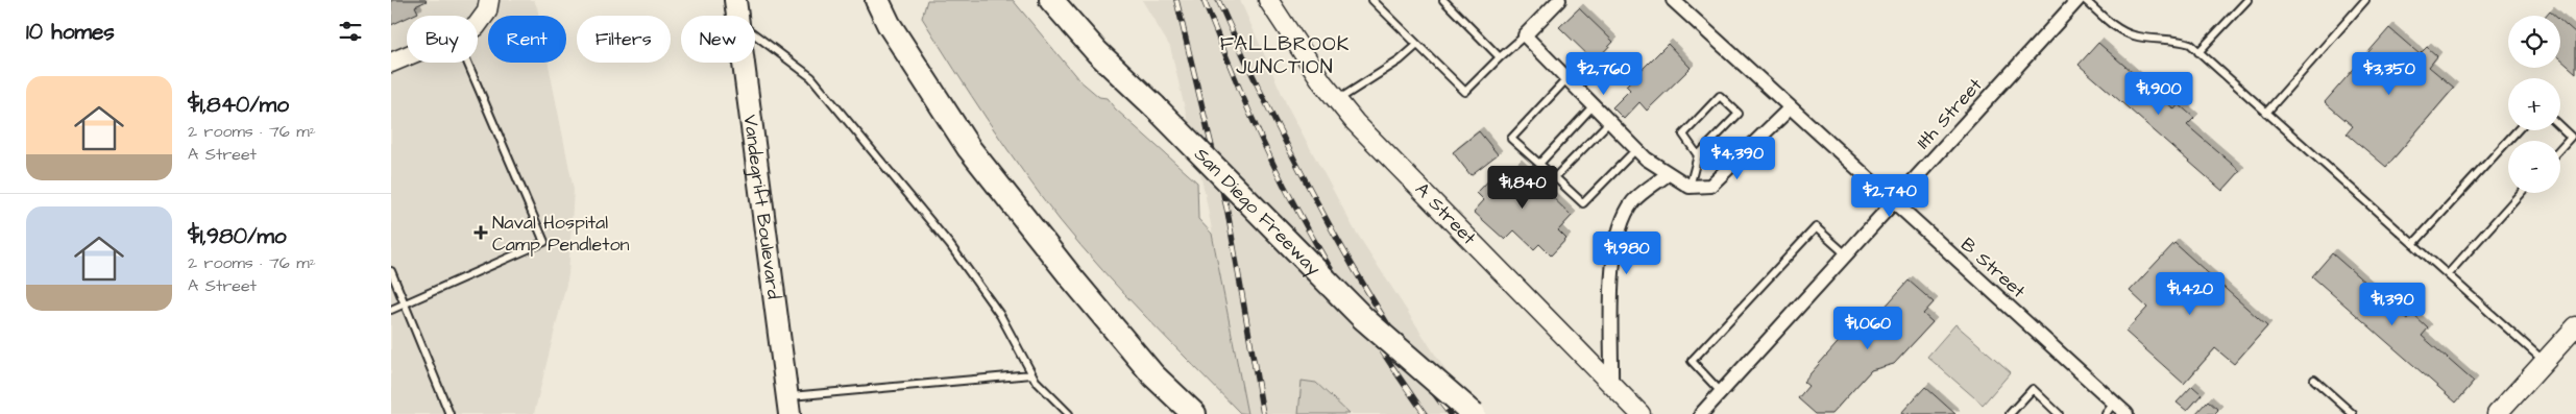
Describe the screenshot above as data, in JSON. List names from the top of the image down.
{
  "streets": {
    "highway": ["San Diego Freeway"],
    "main road": ["Vandegrift Boulevard", "A Street"],
    "street": ["11th Street", "B Street"]
  },
  "crossings": [
    ["11th Street", "B Street"]
  ],
  "districts": ["FALLBROOK JUNCTION"],
  "places": {
    "health": ["Naval Hospital Camp Pendleton"]
  },
  "page": {
    "heading": "10 homes",
    "map_buttons": ["+", "−"],
    "chip": [
      "Buy",
      "Rent",
      "Filters",
      "New"
    ],
    "price": [
      "$2,760",
      "$3,350",
      "$1,900",
      "$4,390",
      "$1,840",
      "$2,740",
      "$1,980",
      "$1,420",
      "$1,390",
      "$1,060"
    ],
    "list": [
      {
        "name": "$1,840/mo",
        "note": "2 rooms · 76 m² · A Street"
      },
      {
        "name": "$1,980/mo",
        "note": "2 rooms · 76 m² · A Street"
      }
    ]
  }
}
